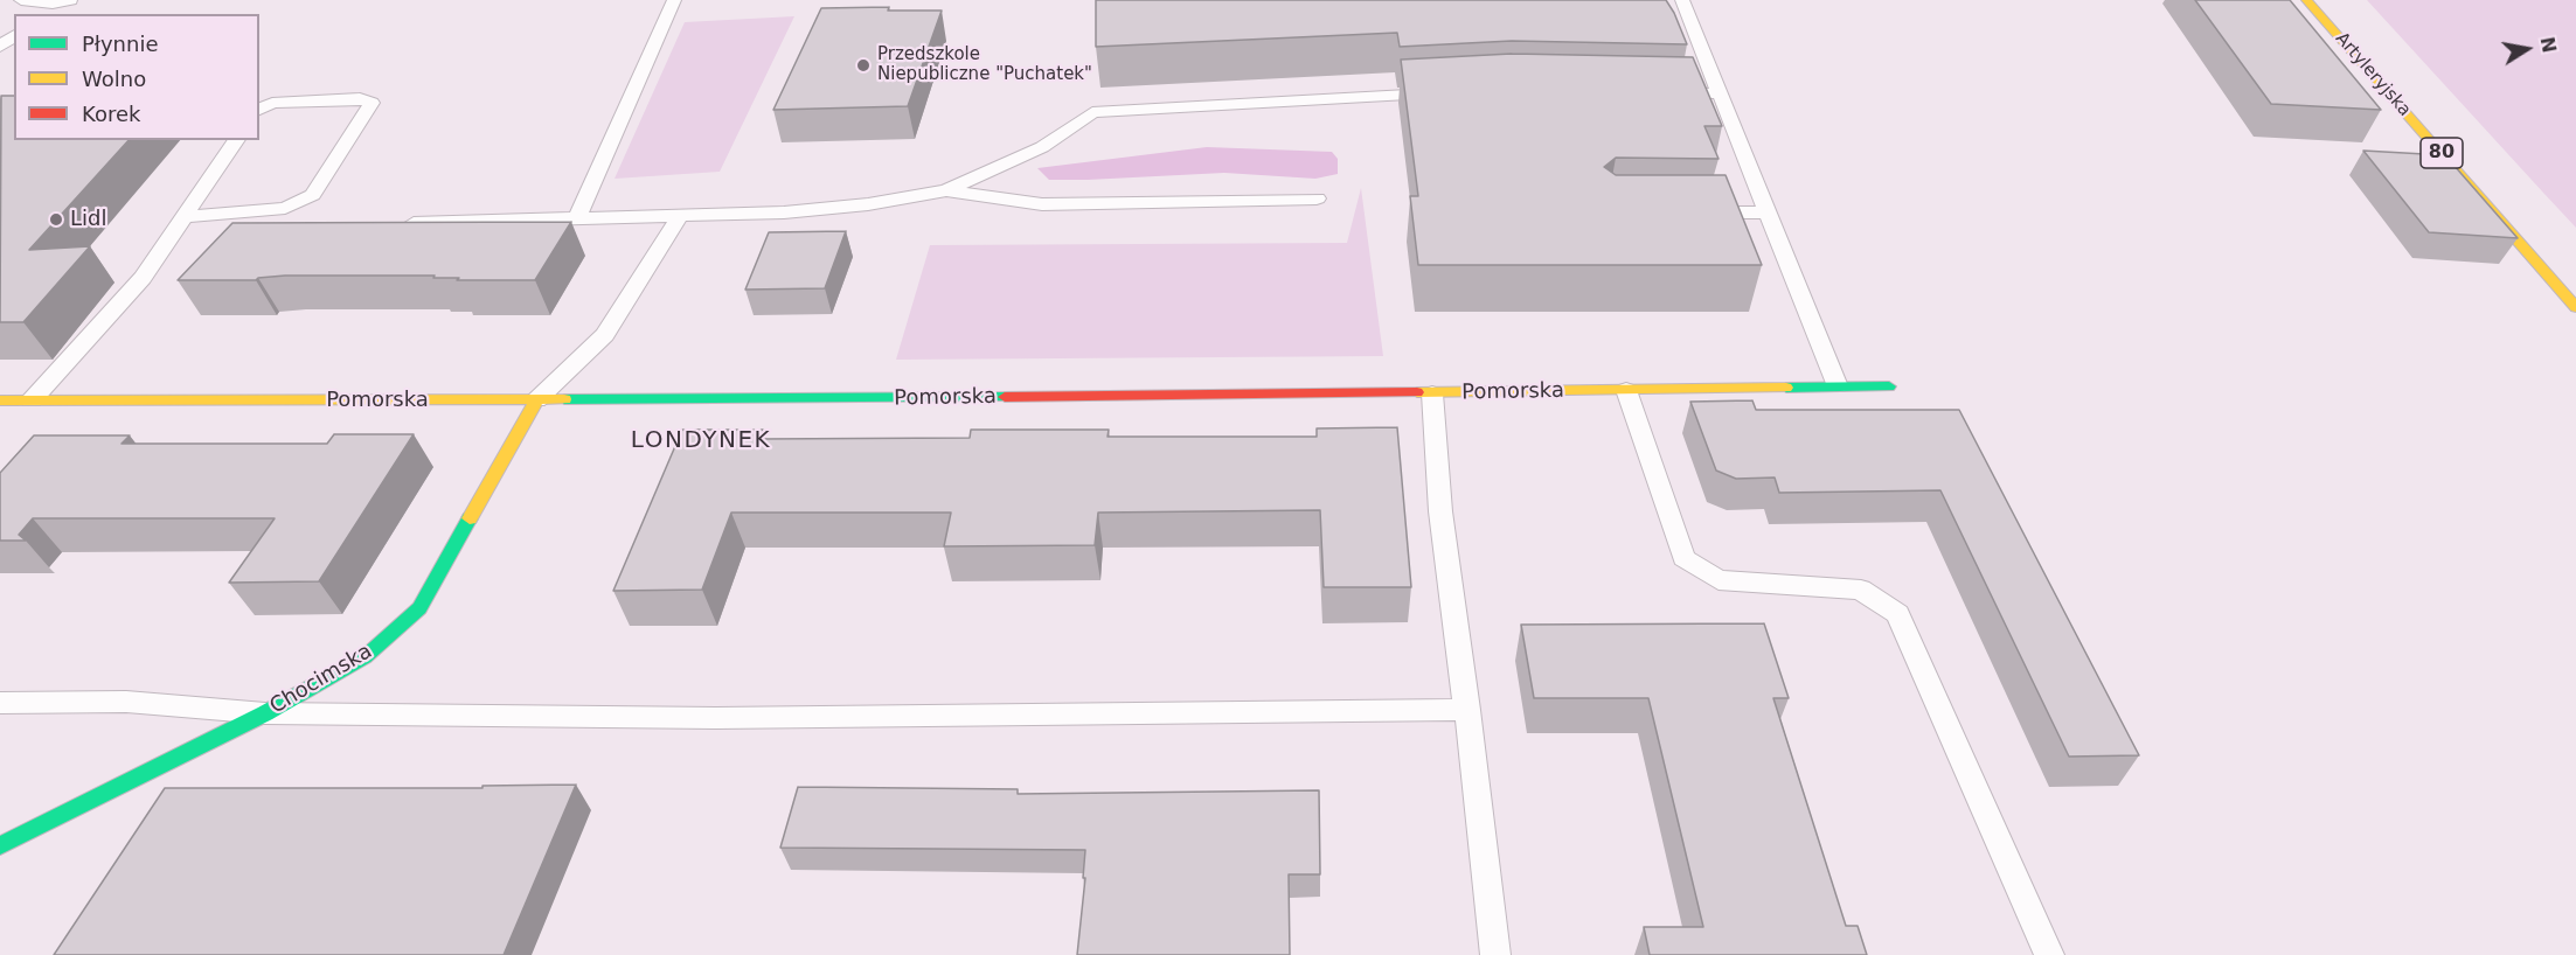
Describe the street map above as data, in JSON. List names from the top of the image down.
{
  "streets": {
    "street": [
      "Artyleryjska",
      "80",
      "Pomorska",
      "Chocimska"
    ]
  },
  "crossings": [
    ["Pomorska", "Chocimska"]
  ],
  "districts": ["LONDYNEK"],
  "places": ["Przedszkole Niepubliczne \"Puchatek\"", "Lidl"],
  "legend": ["Płynnie", "Wolno", "Korek"],
  "north": "right"
}
